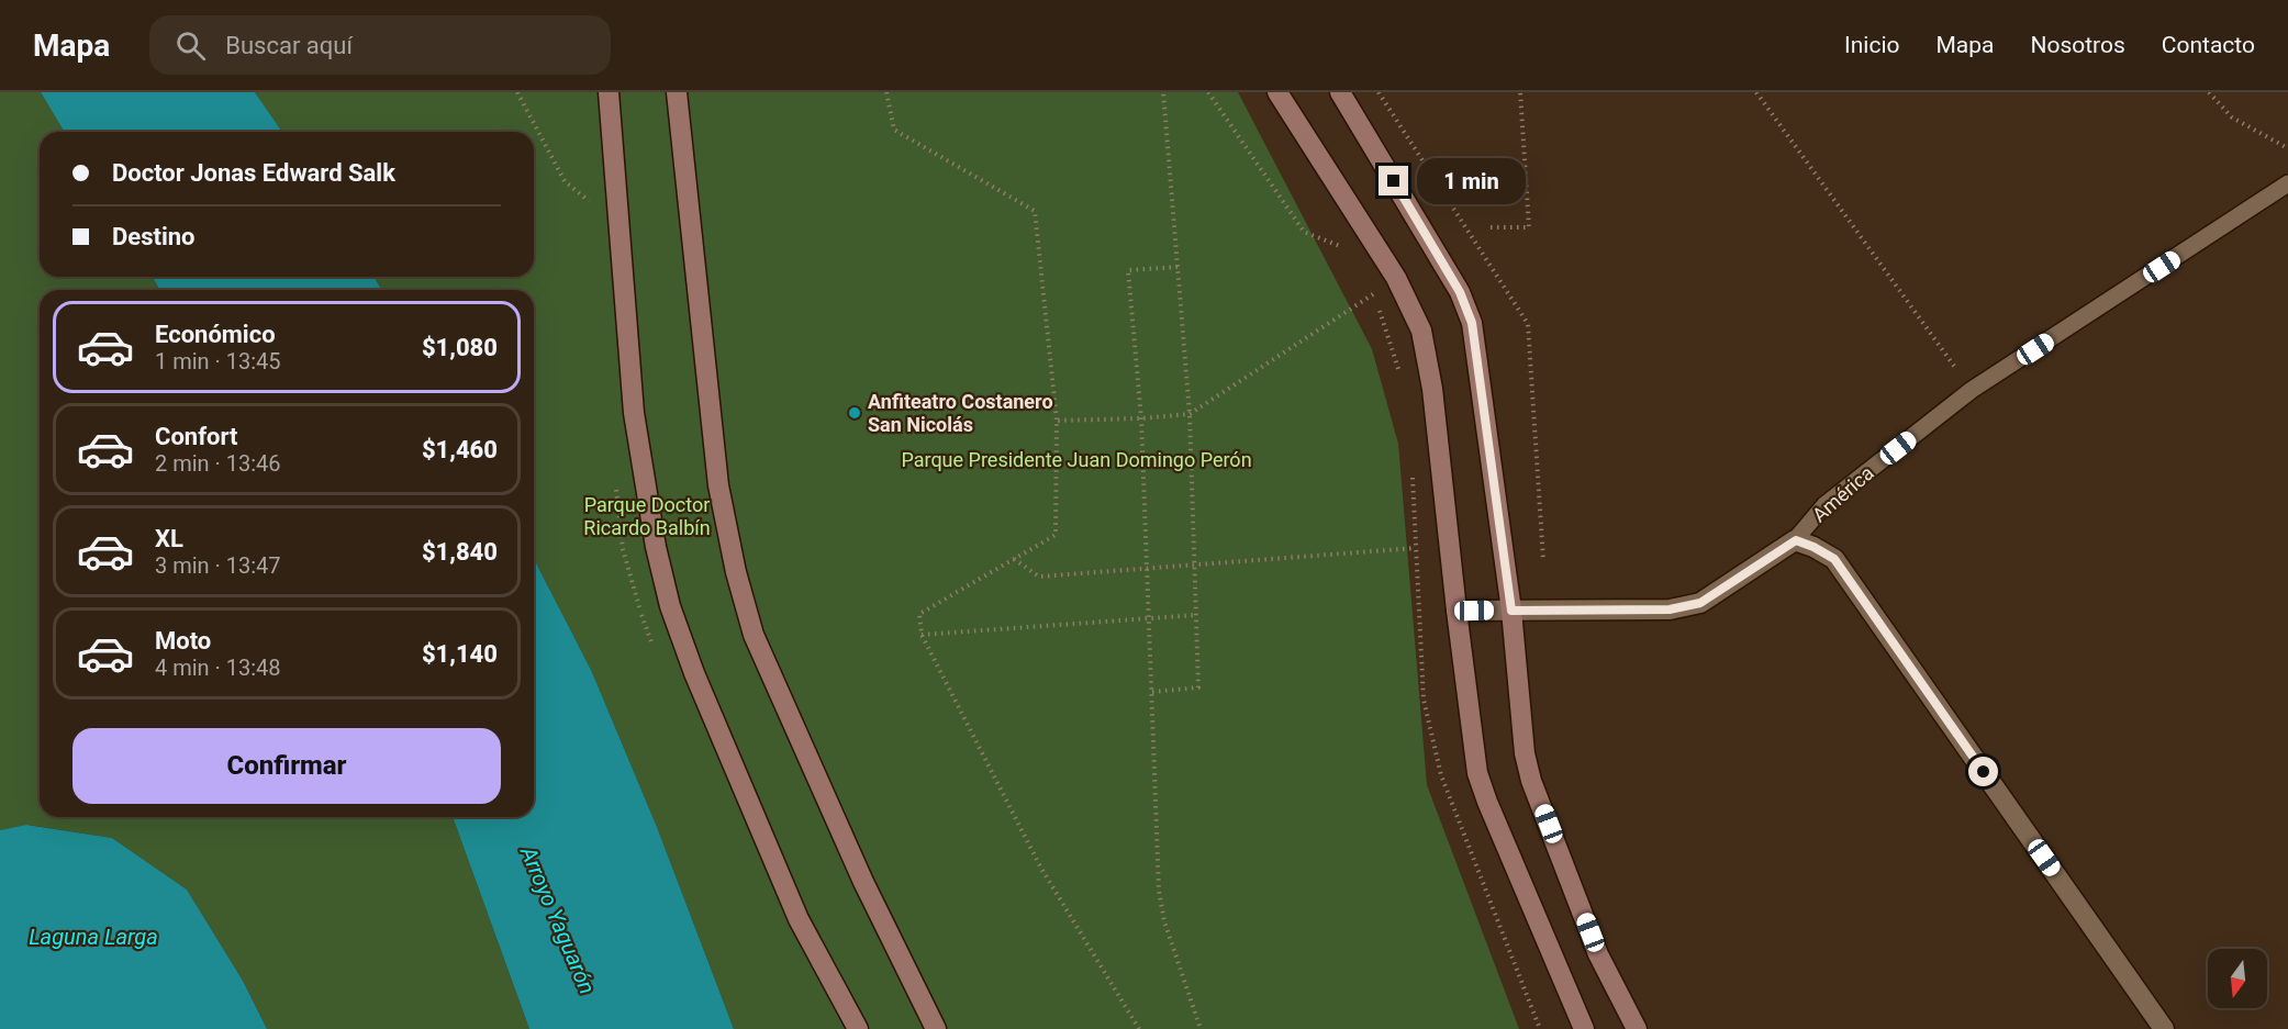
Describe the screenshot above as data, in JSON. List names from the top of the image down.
{
  "streets": {
    "street": ["América"]
  },
  "water": ["Arroyo Yaguarón", "Laguna Larga"],
  "parks": ["Parque Presidente Juan Domingo Perón", "Parque Doctor Ricardo Balbín"],
  "places": ["Anfiteatro Costanero San Nicolás"],
  "north": "bottom",
  "page": {
    "header": "Mapa",
    "search": "Buscar aquí",
    "nav": [
      "Inicio",
      "Mapa",
      "Nosotros",
      "Contacto"
    ],
    "banner": ["Doctor Jonas Edward Salk", "Destino"],
    "bubble": "1 min",
    "list": [
      {
        "name": "Económico",
        "note": "1 min · 13:45",
        "value": "$1,080"
      },
      {
        "name": "Confort",
        "note": "2 min · 13:46",
        "value": "$1,460"
      },
      {
        "name": "XL",
        "note": "3 min · 13:47",
        "value": "$1,840"
      },
      {
        "name": "Moto",
        "note": "4 min · 13:48",
        "value": "$1,140"
      }
    ],
    "buttons": "Confirmar"
  }
}
